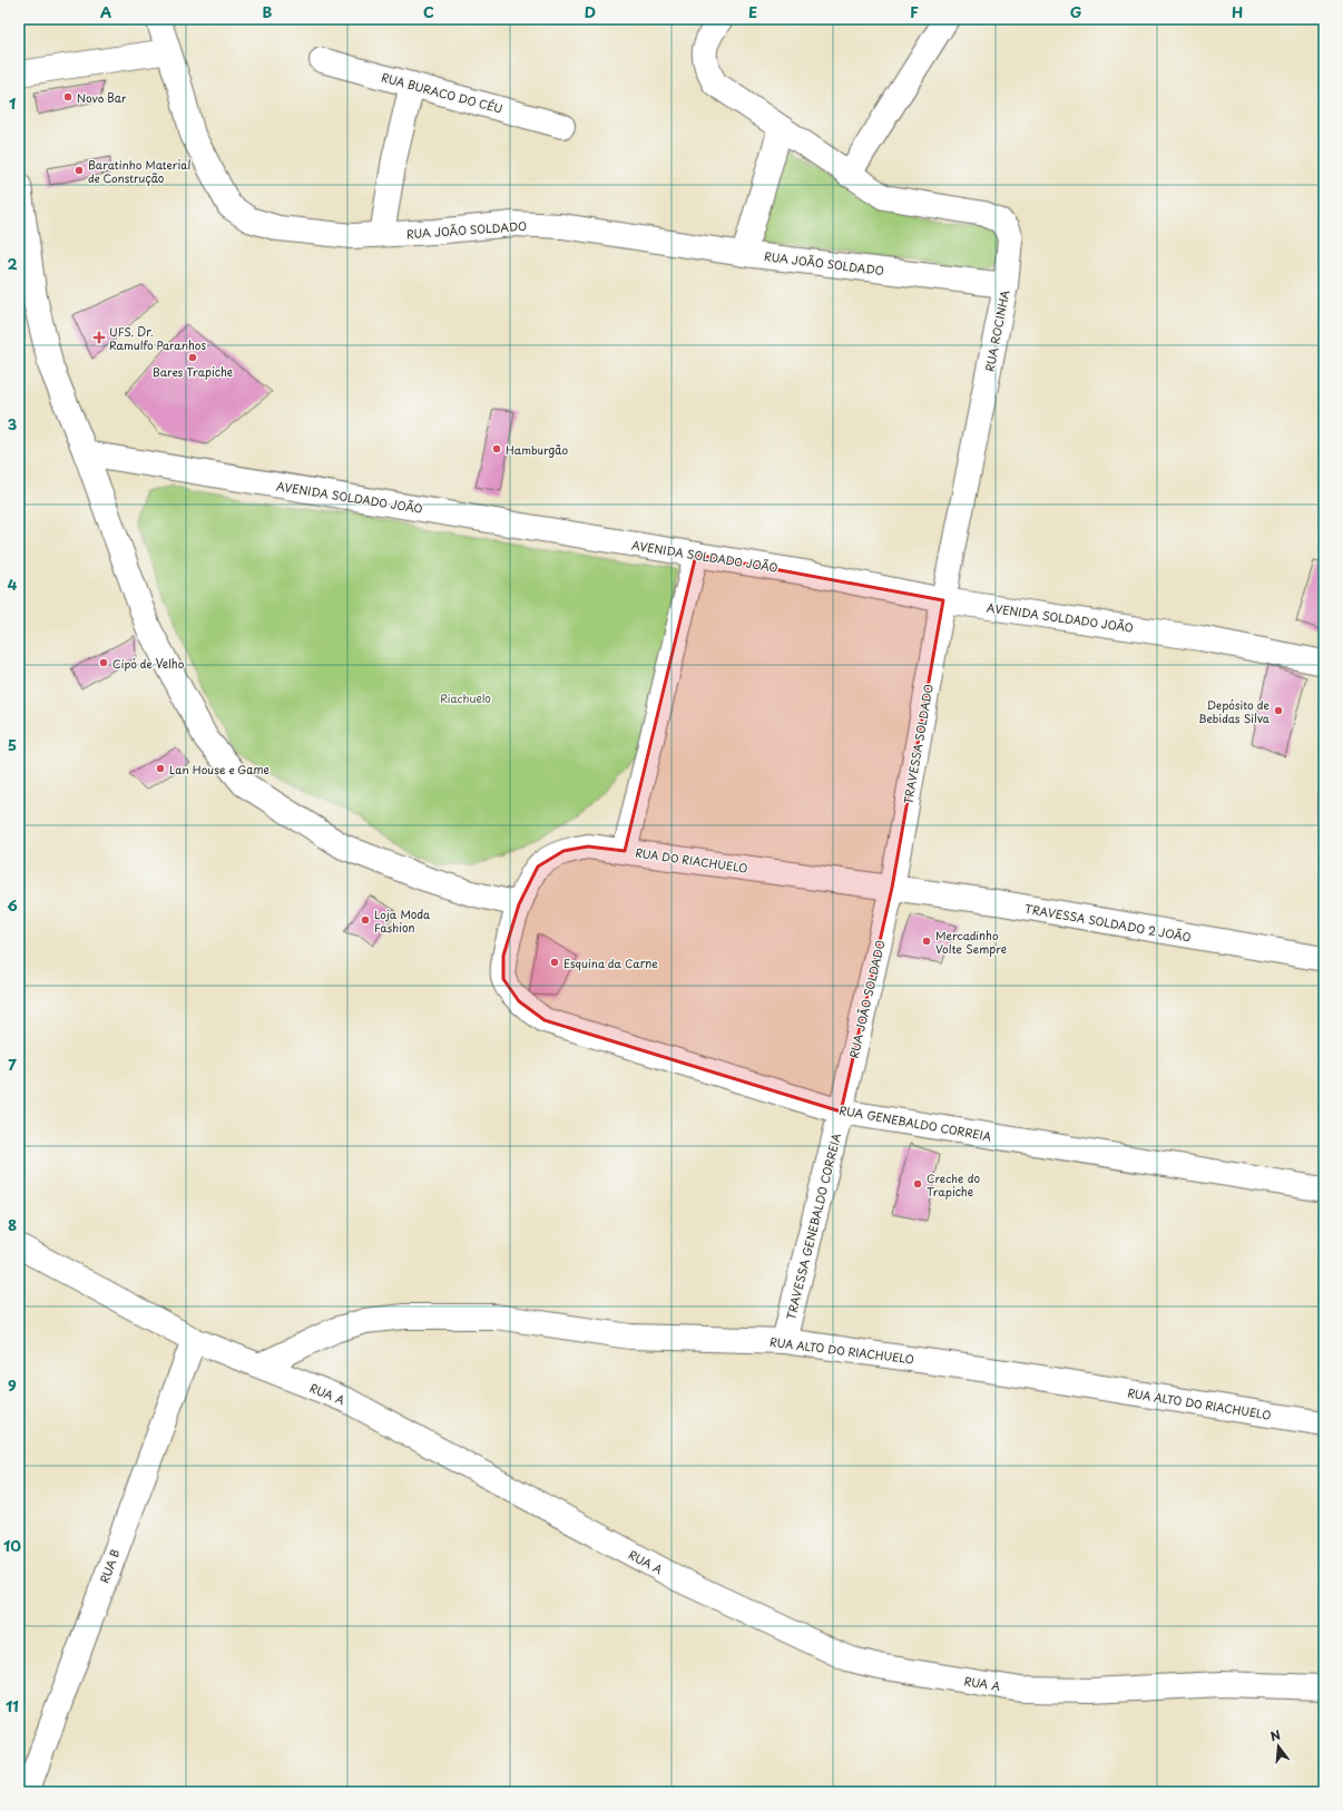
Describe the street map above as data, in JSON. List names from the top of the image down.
{
  "streets": {
    "street": [
      "RUA BURACO DO CÉU",
      "RUA JOÃO SOLDADO",
      "RUA ROCINHA",
      "AVENIDA SOLDADO JOÃO",
      "TRAVESSA SOLDADO",
      "RUA DO RIACHUELO",
      "TRAVESSA SOLDADO 2 JOÃO",
      "RUA GENEBALDO CORREIA",
      "TRAVESSA GENEBALDO CORREIA",
      "RUA ALTO DO RIACHUELO",
      "RUA A",
      "RUA B"
    ]
  },
  "crossings": [
    ["RUA JOÃO SOLDADO", "RUA ROCINHA"],
    ["RUA JOÃO SOLDADO", "TRAVESSA SOLDADO"],
    ["RUA JOÃO SOLDADO", "RUA DO RIACHUELO"],
    ["RUA JOÃO SOLDADO", "TRAVESSA SOLDADO 2 JOÃO"],
    ["RUA JOÃO SOLDADO", "RUA GENEBALDO CORREIA"],
    ["RUA JOÃO SOLDADO", "TRAVESSA GENEBALDO CORREIA"],
    ["RUA ROCINHA", "AVENIDA SOLDADO JOÃO"],
    ["RUA ROCINHA", "TRAVESSA SOLDADO"],
    ["AVENIDA SOLDADO JOÃO", "TRAVESSA SOLDADO"],
    ["TRAVESSA SOLDADO", "RUA DO RIACHUELO"],
    ["TRAVESSA SOLDADO", "TRAVESSA SOLDADO 2 JOÃO"],
    ["RUA DO RIACHUELO", "TRAVESSA SOLDADO 2 JOÃO"],
    ["RUA DO RIACHUELO", "RUA GENEBALDO CORREIA"],
    ["RUA GENEBALDO CORREIA", "TRAVESSA GENEBALDO CORREIA"],
    ["TRAVESSA GENEBALDO CORREIA", "RUA ALTO DO RIACHUELO"],
    ["RUA ALTO DO RIACHUELO", "RUA A"],
    ["RUA A", "RUA B"]
  ],
  "parks": ["Riachuelo"],
  "places": {
    "other": [
      "Novo Bar",
      "Baratinho Material de Construção",
      "Bares Trapiche",
      "Hamburgão",
      "Cipó de Velho",
      "Depósito de Bebidas Silva",
      "Lan House e Game",
      "Loja Moda Fashion",
      "Mercadinho Volte Sempre",
      "Esquina da Carne",
      "Creche do Trapiche"
    ],
    "health": ["UFS. Dr. Ramulfo Paranhos"]
  },
  "north": "top",
  "grid": {
    "columns": [
      "A",
      "B",
      "C",
      "D",
      "E",
      "F",
      "G",
      "H"
    ],
    "rows": [
      "1",
      "2",
      "3",
      "4",
      "5",
      "6",
      "7",
      "8",
      "9",
      "10",
      "11"
    ]
  }
}
